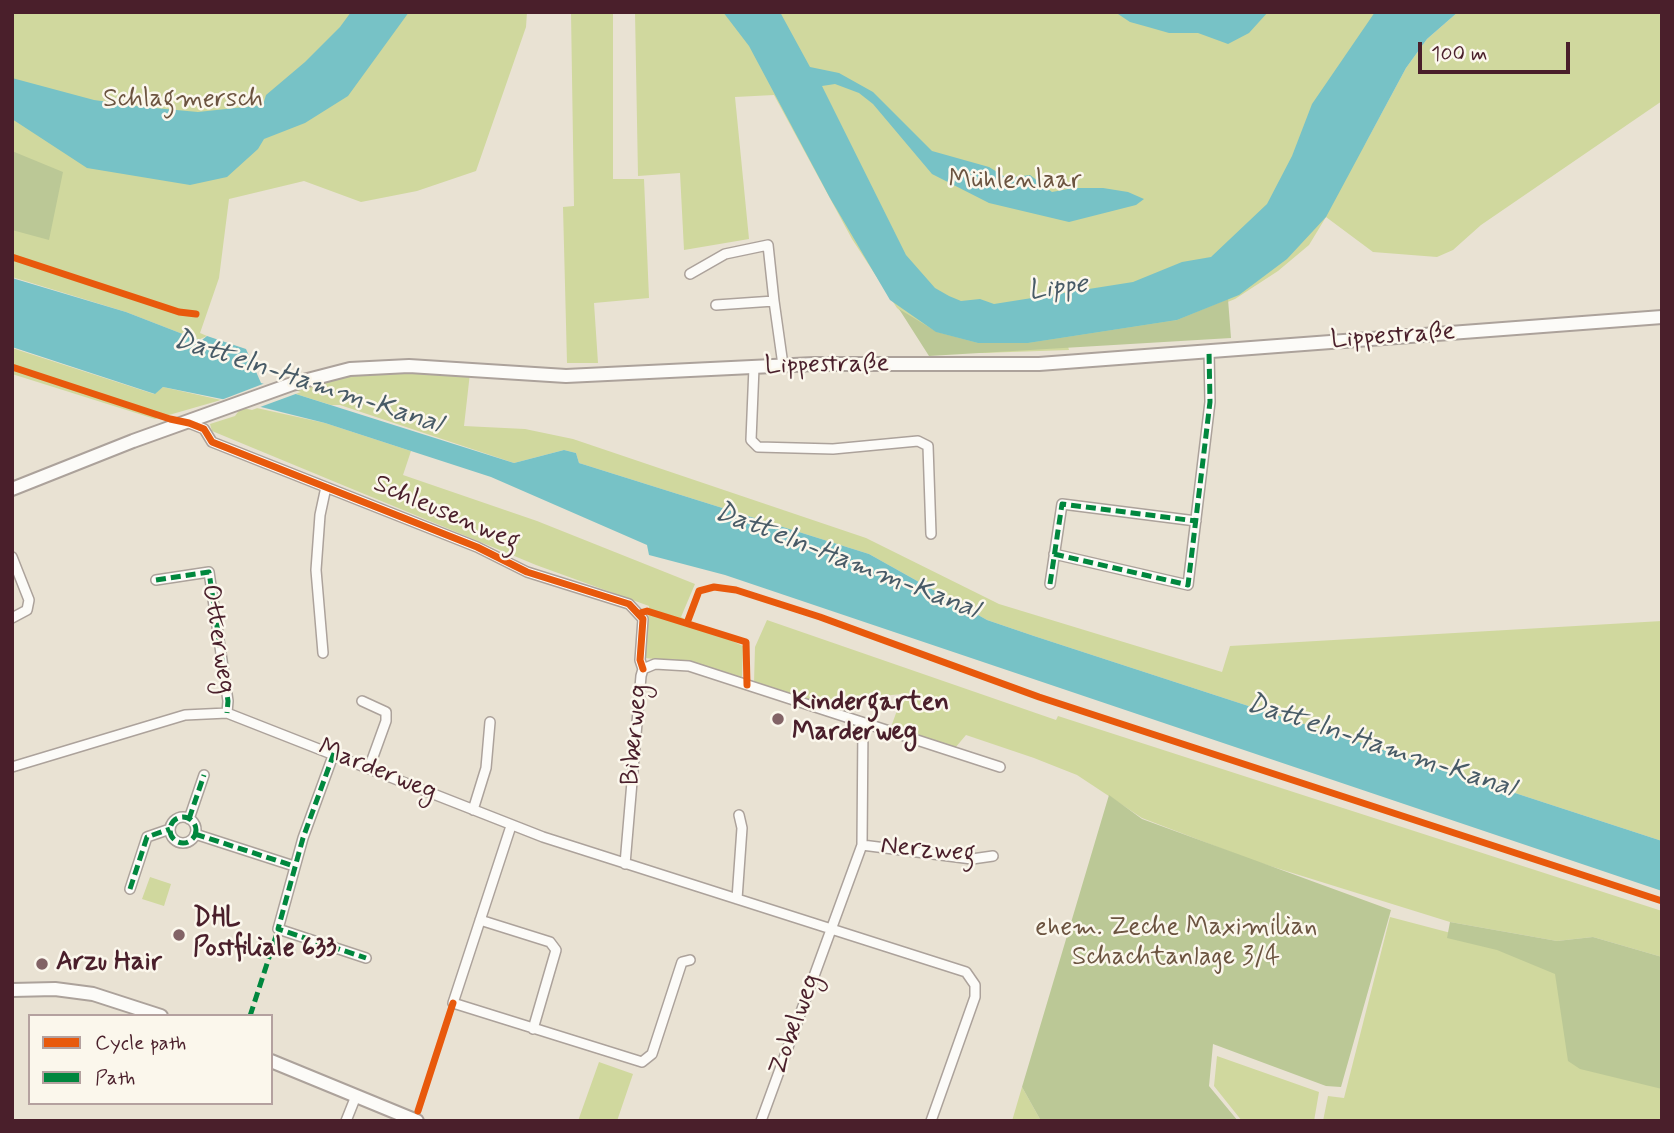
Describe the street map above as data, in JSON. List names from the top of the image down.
{
  "streets": {
    "main road": ["Lippestraße"],
    "street": [
      "Schleusenweg",
      "Otterweg",
      "Biberweg",
      "Marderweg",
      "Nerzweg",
      "Zobelweg"
    ]
  },
  "crossings": [
    ["Lippestraße", "Schleusenweg"],
    ["Schleusenweg", "Biberweg"],
    ["Otterweg", "Marderweg"],
    ["Biberweg", "Marderweg"],
    ["Marderweg", "Zobelweg"]
  ],
  "water": ["Lippe", "Datteln-Hamm-Kanal"],
  "parks": ["Schlagmersch", "Mühlenlaar", "ehem. Zeche Maximilian Schachtanlage 3/4"],
  "places": ["Kindergarten Marderweg", "DHL Postfiliale 633", "Arzu Hair"],
  "legend": ["Cycle path", "Path"],
  "scale_bar": "100 m"
}
